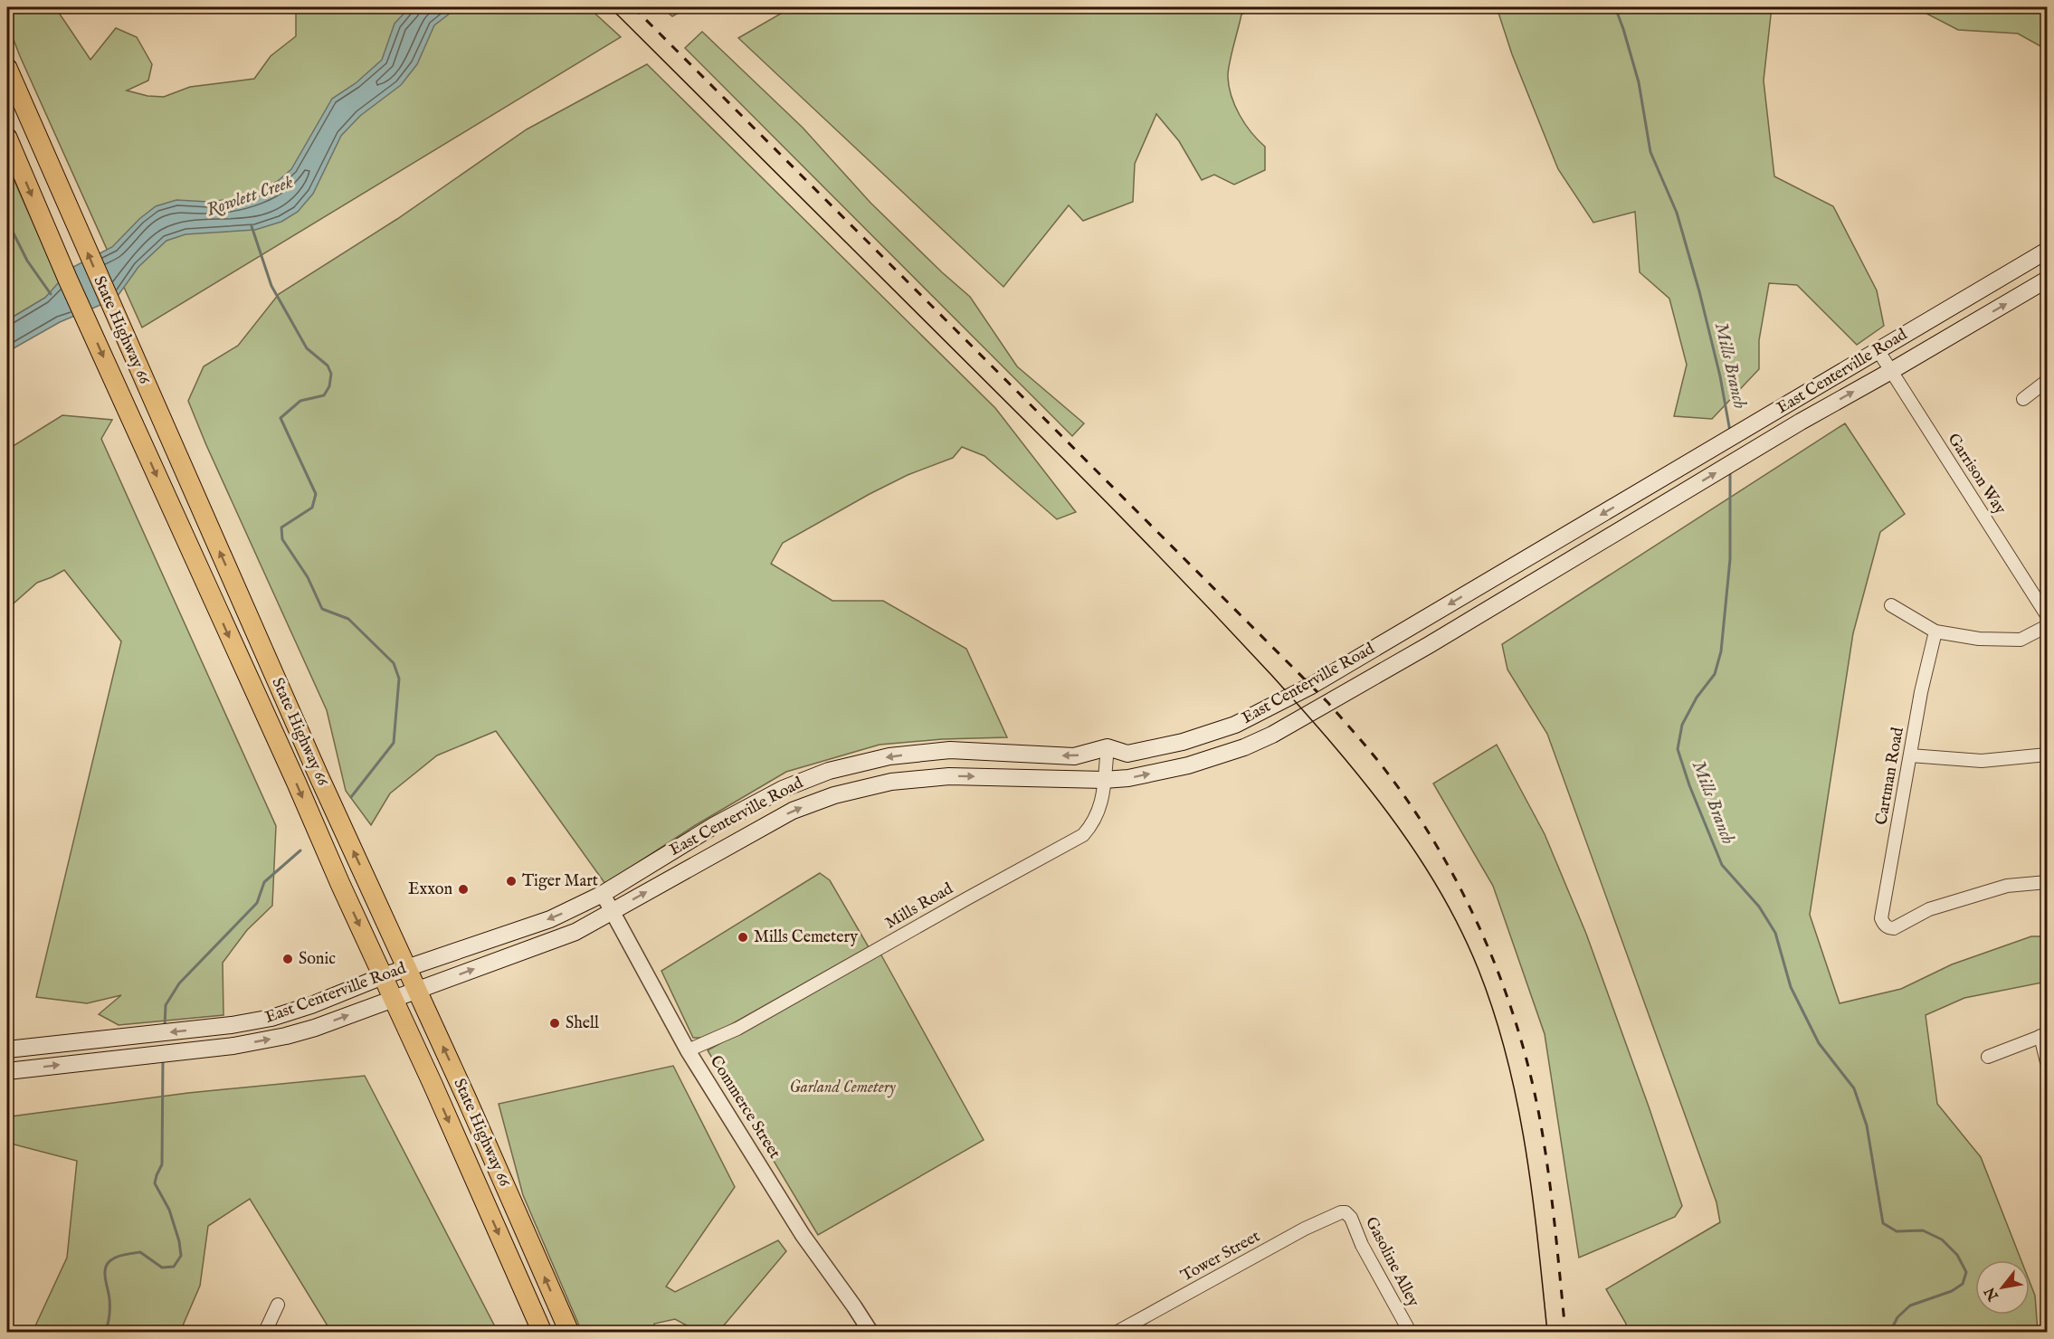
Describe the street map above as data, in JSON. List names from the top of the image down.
{
  "streets": {
    "main road": ["State Highway 66", "East Centerville Road"],
    "street": [
      "Garrison Way",
      "Cartman Road",
      "Mills Road",
      "Commerce Street",
      "Tower Street",
      "Gasoline Alley"
    ]
  },
  "crossings": [
    ["State Highway 66", "East Centerville Road"],
    ["East Centerville Road", "Garrison Way"],
    ["East Centerville Road", "Mills Road"],
    ["East Centerville Road", "Commerce Street"],
    ["Mills Road", "Commerce Street"],
    ["Tower Street", "Gasoline Alley"]
  ],
  "water": ["Rowlett Creek", "Mills Branch"],
  "parks": ["Garland Cemetery"],
  "places": [
    "Tiger Mart",
    "Exxon",
    "Mills Cemetery",
    "Sonic",
    "Shell"
  ],
  "north": "bottom left"
}
